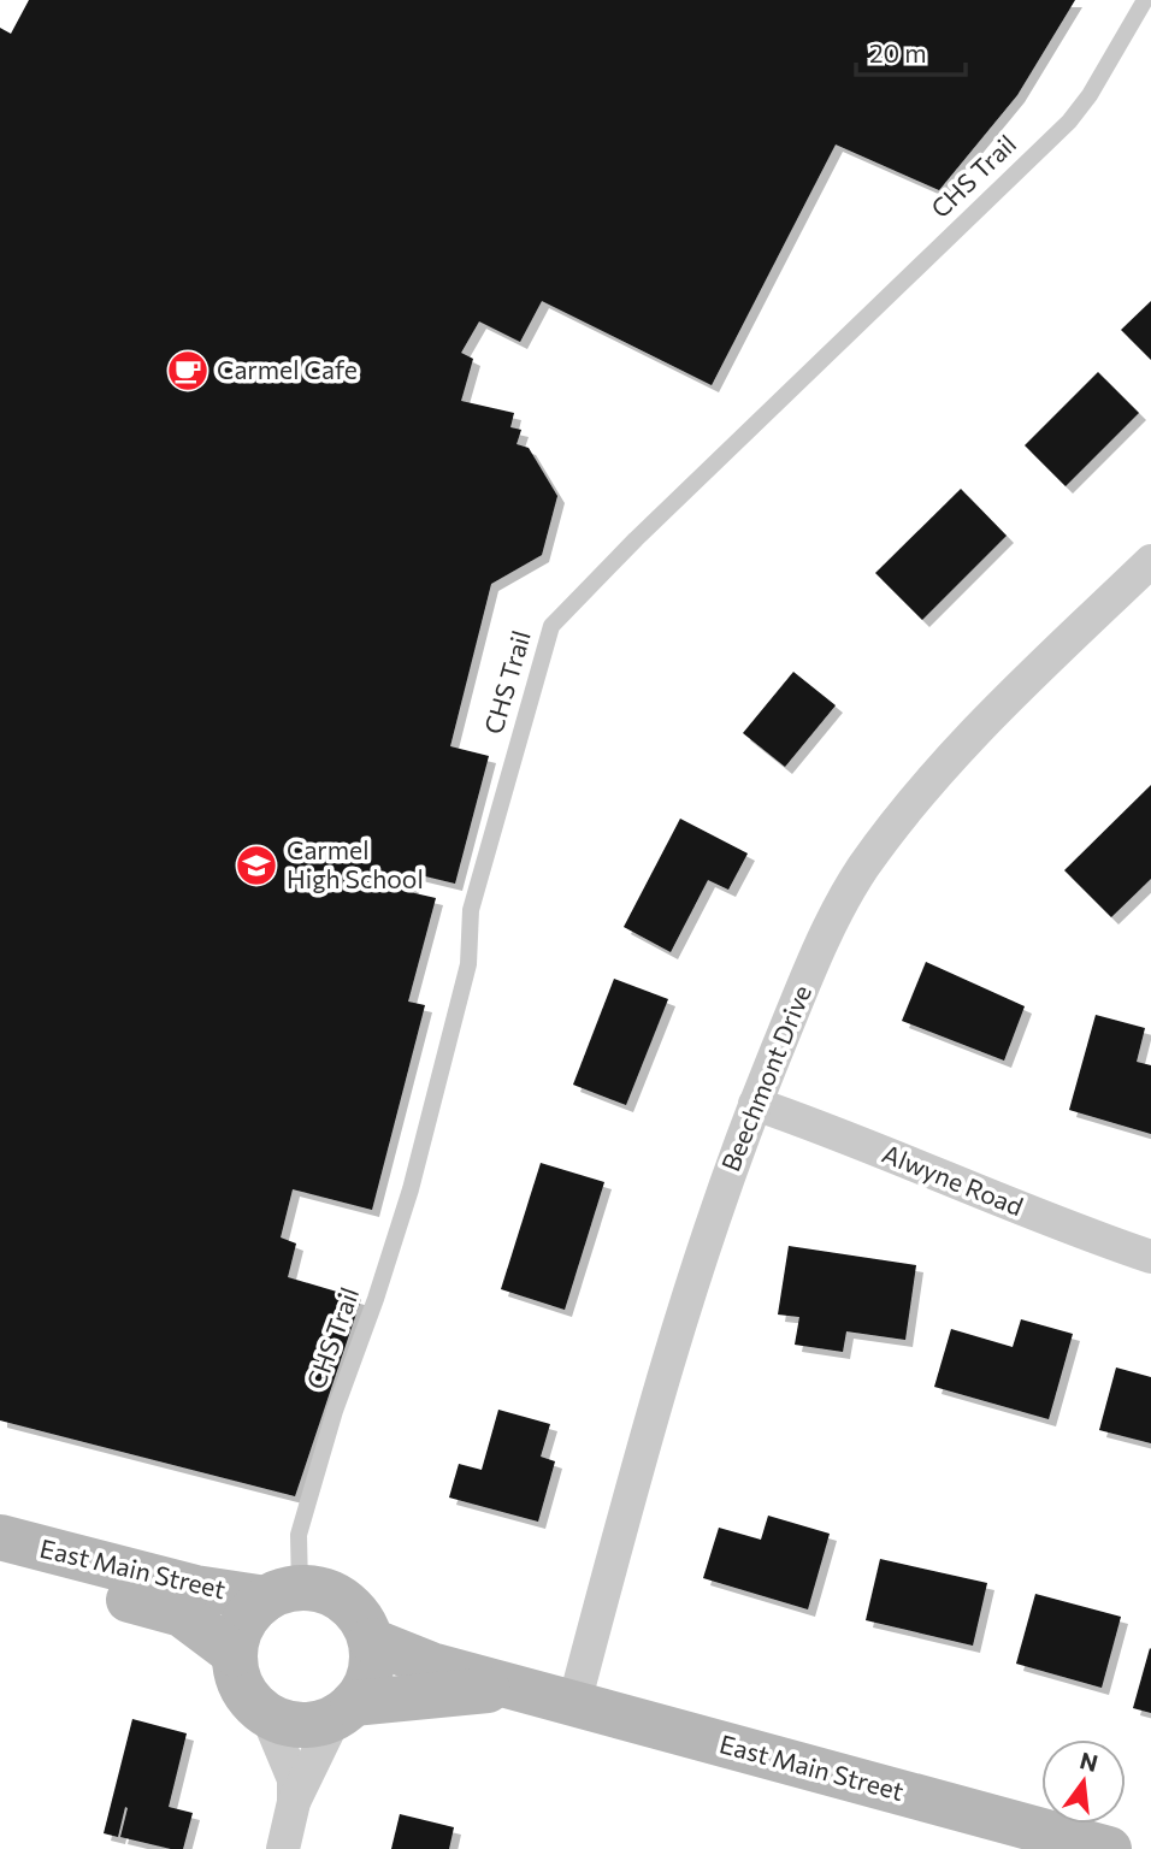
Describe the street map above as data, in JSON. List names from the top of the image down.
{
  "streets": {
    "main road": ["East Main Street"],
    "street": ["Beechmont Drive", "Alwyne Road"],
    "lane": ["CHS Trail"]
  },
  "crossings": [
    ["CHS Trail", "East Main Street"],
    ["Beechmont Drive", "Alwyne Road"],
    ["Beechmont Drive", "East Main Street"]
  ],
  "places": {
    "cafe": ["Carmel Cafe"],
    "school or university": ["Carmel High School"]
  },
  "scale_bar": "20 m",
  "north": "top"
}
